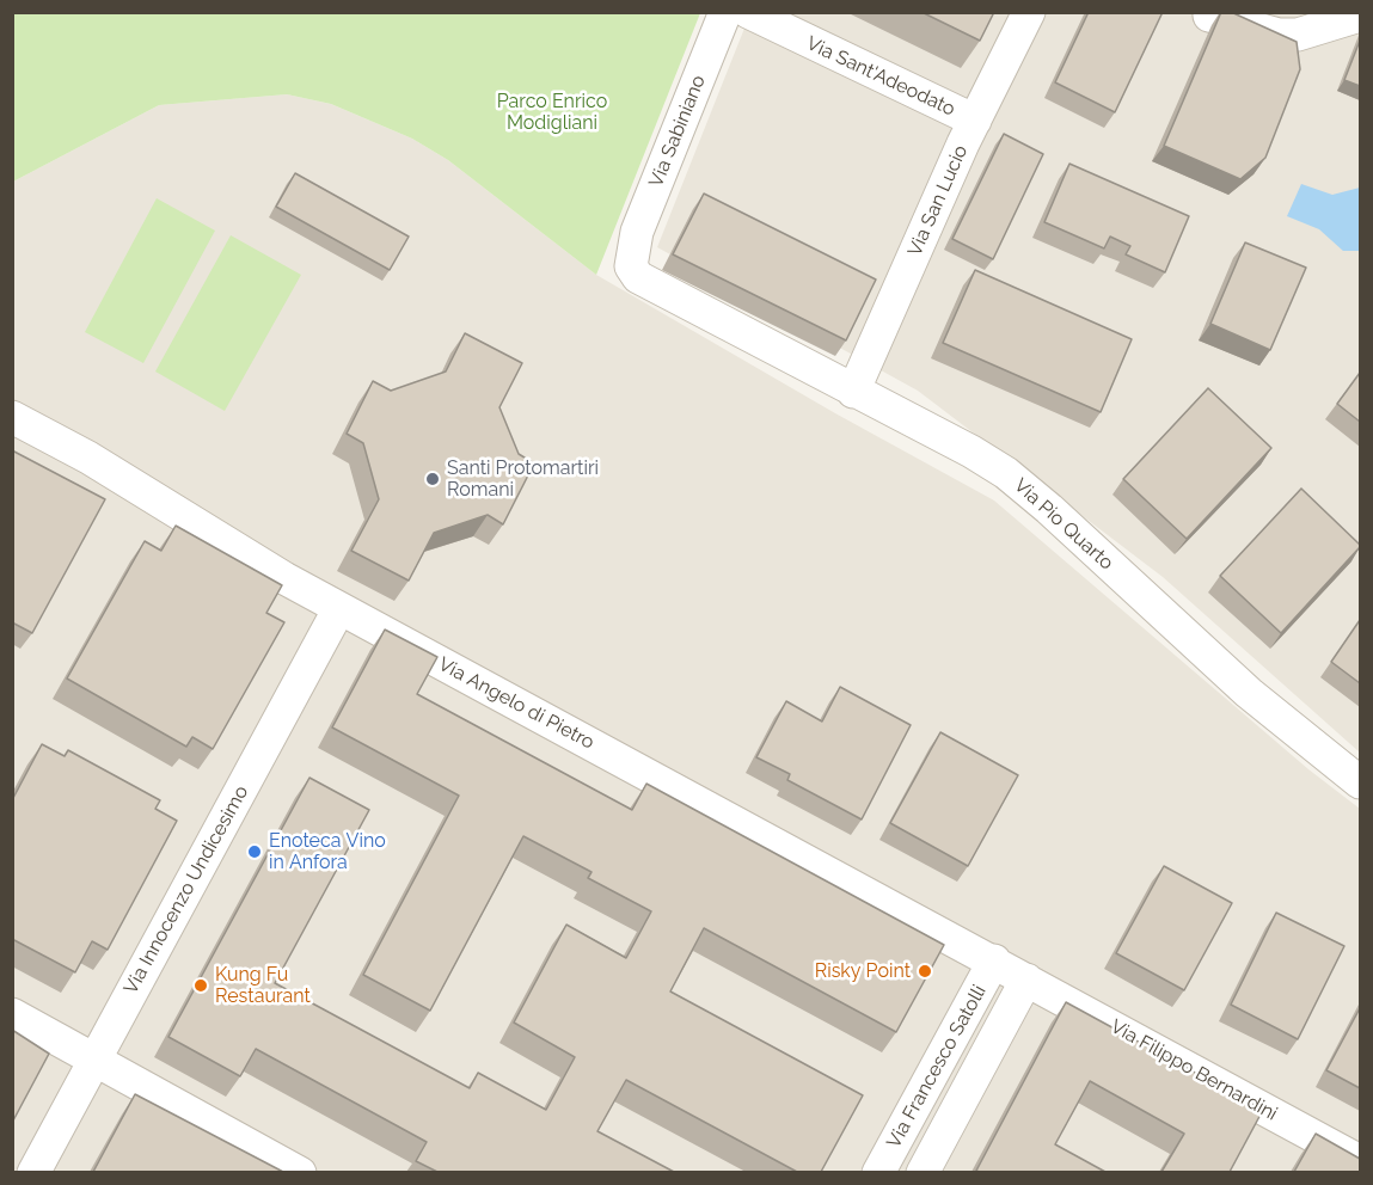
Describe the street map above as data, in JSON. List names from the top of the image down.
{
  "streets": {
    "street": [
      "Via Sant'Adeodato",
      "Via Sabiniano",
      "Via San Lucio",
      "Via Pio Quarto",
      "Via Angelo di Pietro",
      "Via Innocenzo Undicesimo",
      "Via Francesco Satolli",
      "Via Filippo Bernardini"
    ]
  },
  "crossings": [
    ["Via Sant'Adeodato", "Via San Lucio"],
    ["Via Sabiniano", "Via Pio Quarto"],
    ["Via San Lucio", "Via Pio Quarto"],
    ["Via Angelo di Pietro", "Via Innocenzo Undicesimo"],
    ["Via Angelo di Pietro", "Via Francesco Satolli"],
    ["Via Angelo di Pietro", "Via Filippo Bernardini"],
    ["Via Francesco Satolli", "Via Filippo Bernardini"]
  ],
  "parks": ["Parco Enrico Modigliani"],
  "places": [
    "Santi Protomartiri Romani",
    "Enoteca Vino in Anfora",
    "Risky Point",
    "Kung Fu Restaurant"
  ]
}
